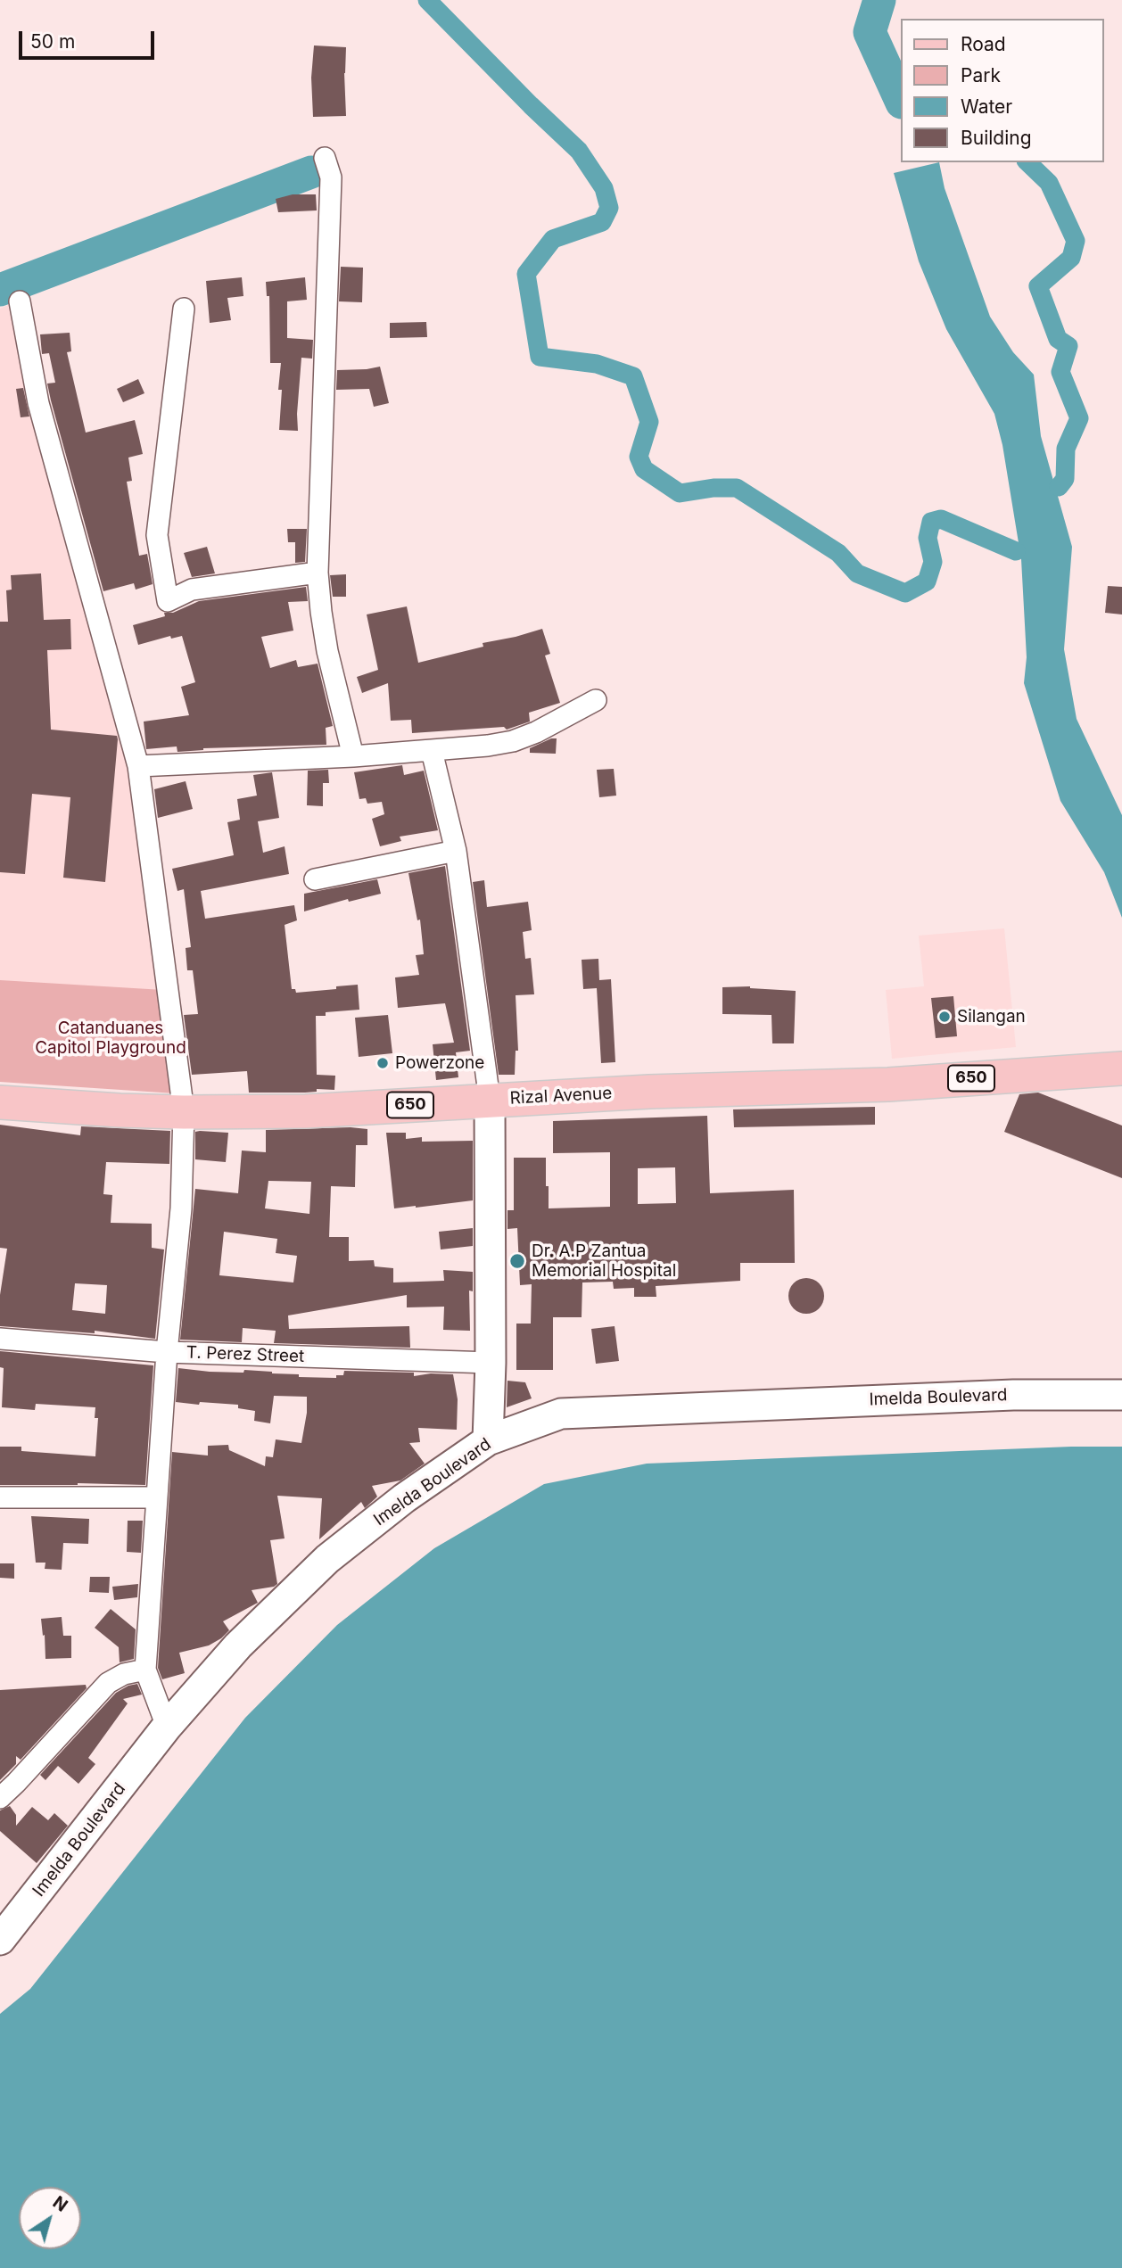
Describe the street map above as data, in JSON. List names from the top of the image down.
{
  "streets": {
    "main road": ["650", "Rizal Avenue", "Imelda Boulevard"],
    "street": ["T. Perez Street"]
  },
  "parks": ["Catanduanes Capitol Playground"],
  "places": ["Silangan", "Powerzone", "Dr. A.P Zantua Memorial Hospital"],
  "legend": [
    "Road",
    "Park",
    "Water",
    "Building"
  ],
  "scale_bar": "50 m",
  "north": "top right"
}
